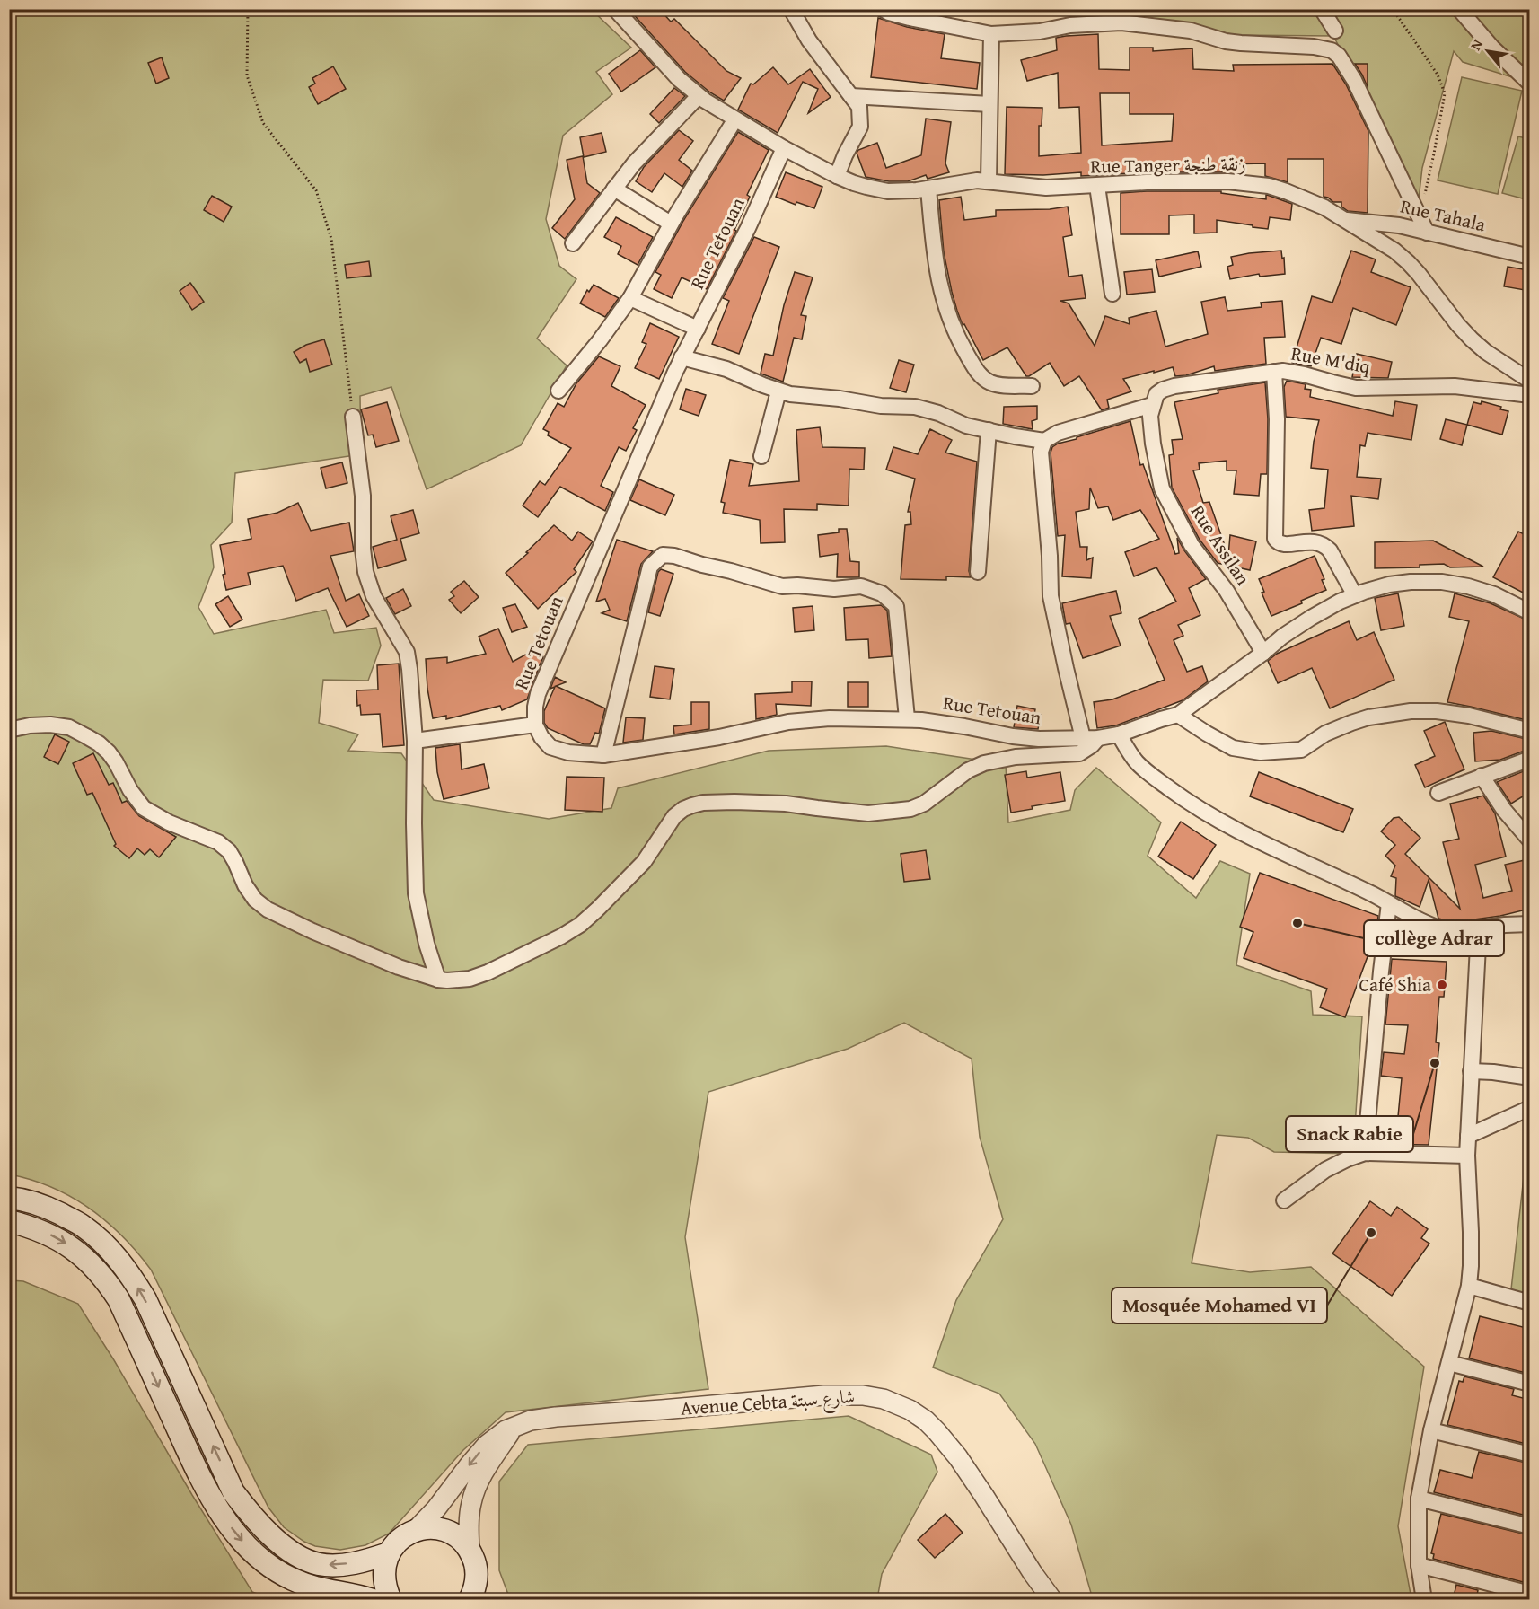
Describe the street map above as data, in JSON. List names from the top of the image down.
{
  "streets": {
    "street": [
      "Rue Tanger زنقة طنجة",
      "Rue Tahala",
      "Rue Tetouan",
      "Rue M'diq",
      "Rue Assilan",
      "Avenue Cebta شارع سبتة"
    ]
  },
  "crossings": [
    ["Rue Tanger زنقة طنجة", "Rue Tahala"],
    ["Rue Tanger زنقة طنجة", "Rue Tetouan"],
    ["Rue Tetouan", "Rue Assilan"],
    ["Rue M'diq", "Rue Assilan"]
  ],
  "places": [
    "collège Adrar",
    "Café Shia",
    "Snack Rabie",
    "Mosquée Mohamed VI"
  ],
  "north": "top left"
}
